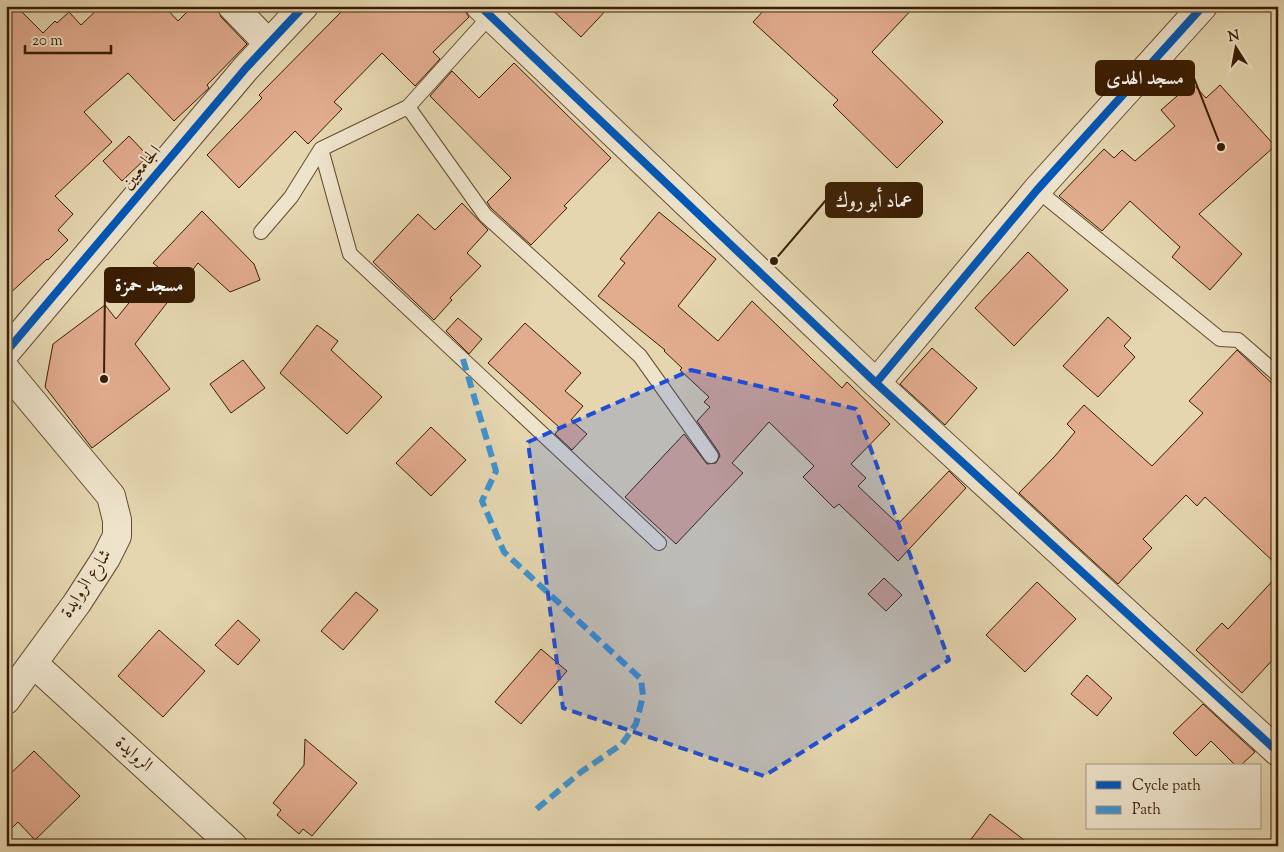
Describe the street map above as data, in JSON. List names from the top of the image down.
{
  "streets": {
    "street": ["الجامعيين", "شارع الروايدة", "الروايدة"]
  },
  "crossings": [
    ["شارع الروايدة", "الروايدة"]
  ],
  "places": ["مسجد الهدى", "عماد أبو روك", "مسجد حمزة"],
  "legend": ["Cycle path", "Path"],
  "scale_bar": "20 m",
  "north": "top"
}
